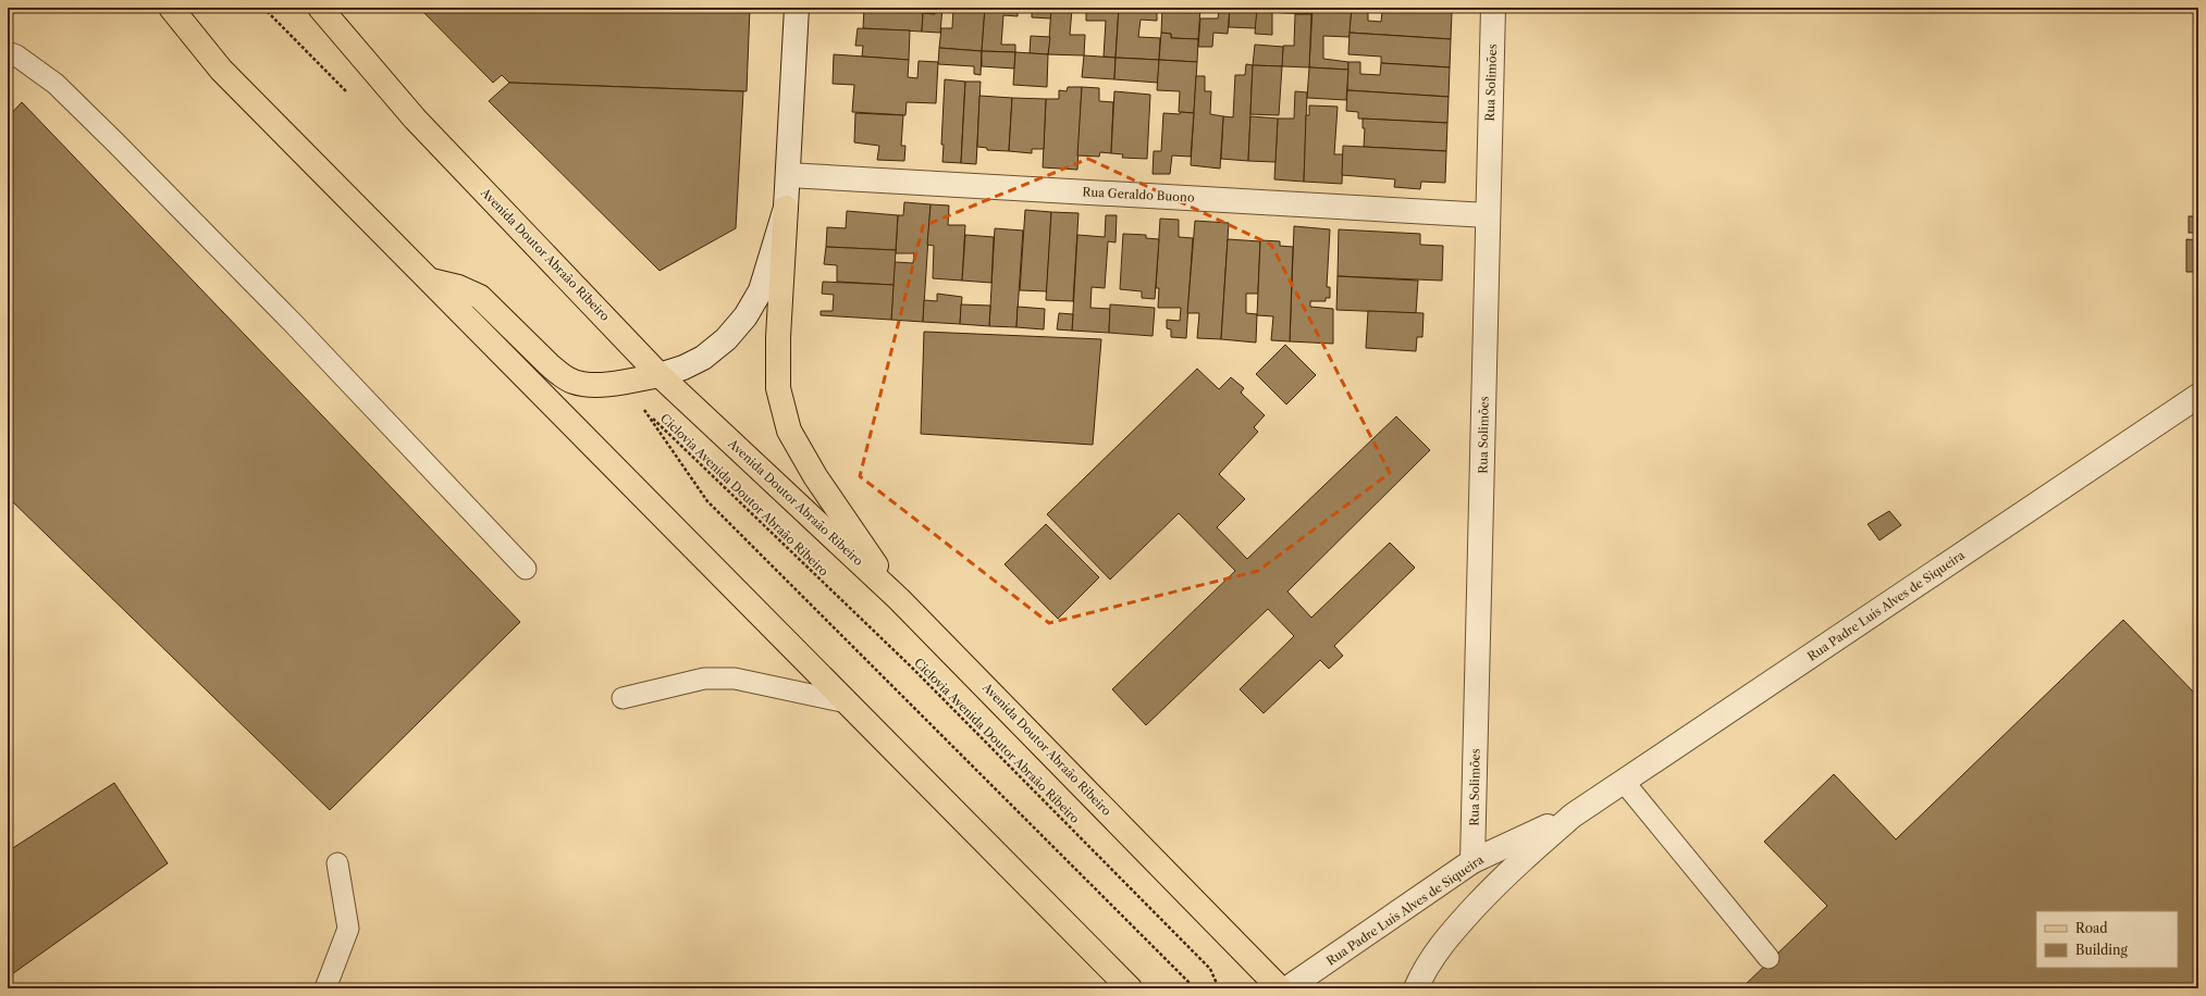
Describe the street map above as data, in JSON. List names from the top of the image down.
{
  "streets": {
    "main road": ["Avenida Doutor Abraão Ribeiro"],
    "street": ["Rua Solimões", "Rua Geraldo Buono", "Rua Padre Luís Alves de Siqueira"],
    "path": ["Ciclovia Avenida Doutor Abraão Ribeiro"]
  },
  "crossings": [
    ["Rua Solimões", "Rua Geraldo Buono"],
    ["Rua Solimões", "Rua Padre Luís Alves de Siqueira"]
  ],
  "legend": ["Road", "Building"]
}
